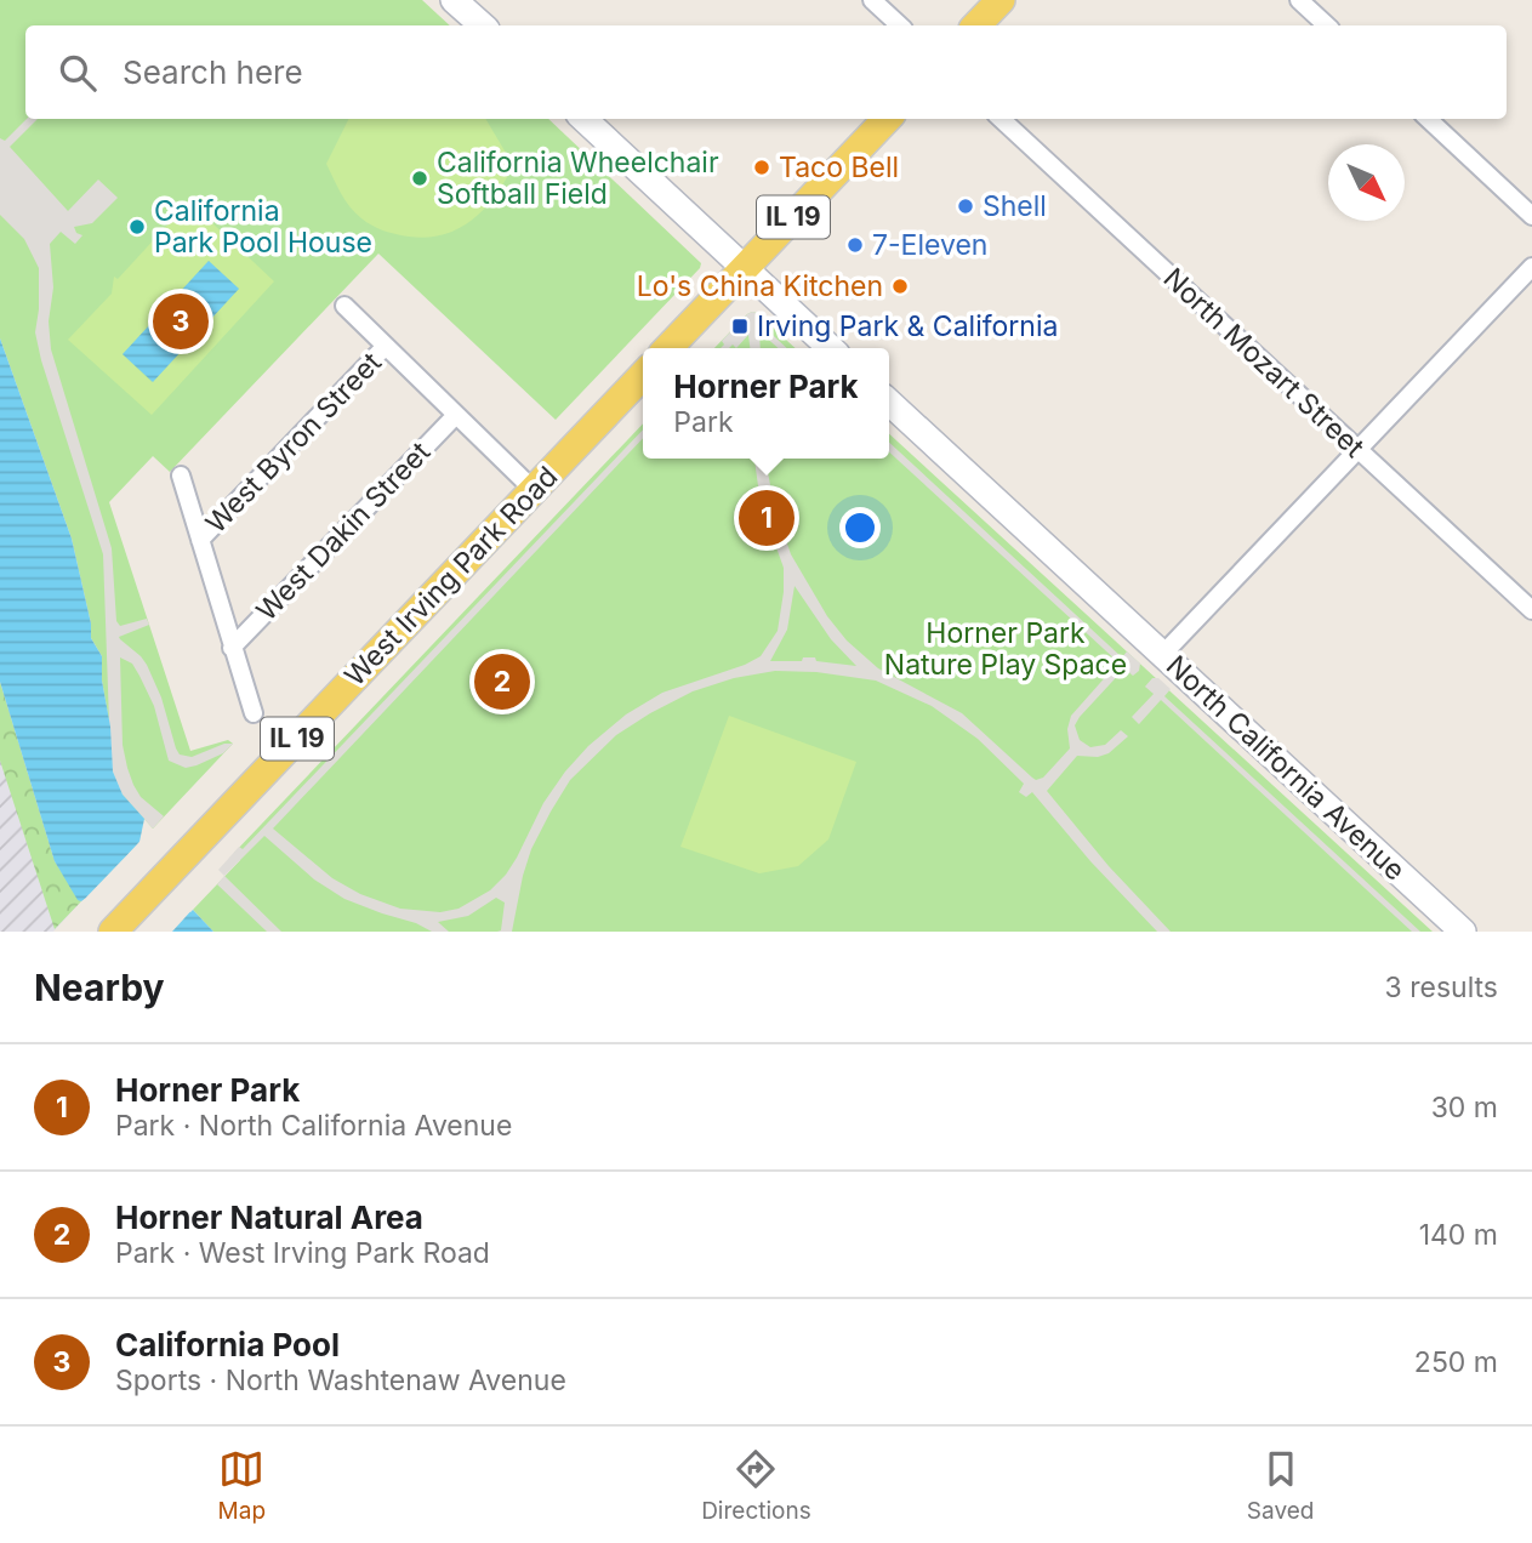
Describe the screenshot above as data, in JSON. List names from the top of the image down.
{
  "streets": {
    "main road": ["IL 19", "West Irving Park Road"],
    "street": [
      "North Mozart Street",
      "West Byron Street",
      "West Dakin Street",
      "North California Avenue"
    ]
  },
  "parks": ["Horner Park Nature Play Space"],
  "places": {
    "other": [
      "Taco Bell",
      "California Wheelchair Softball Field",
      "Shell",
      "California Park Pool House",
      "7-Eleven",
      "Lo's China Kitchen"
    ],
    "transit": ["Irving Park & California"]
  },
  "north": "bottom right",
  "page": {
    "search": "Search here",
    "pins": ["3", "1", "2"],
    "popup": ["Horner Park", "Park"],
    "heading": ["Nearby", "3 results"],
    "list": [
      {
        "mark": "1",
        "name": "Horner Park",
        "note": "Park · North California Avenue",
        "value": "30 m"
      },
      {
        "mark": "2",
        "name": "Horner Natural Area",
        "note": "Park · West Irving Park Road",
        "value": "140 m"
      },
      {
        "mark": "3",
        "name": "California Pool",
        "note": "Sports · North Washtenaw Avenue",
        "value": "250 m"
      }
    ],
    "nav": ["Map", "Directions", "Saved"]
  }
}
